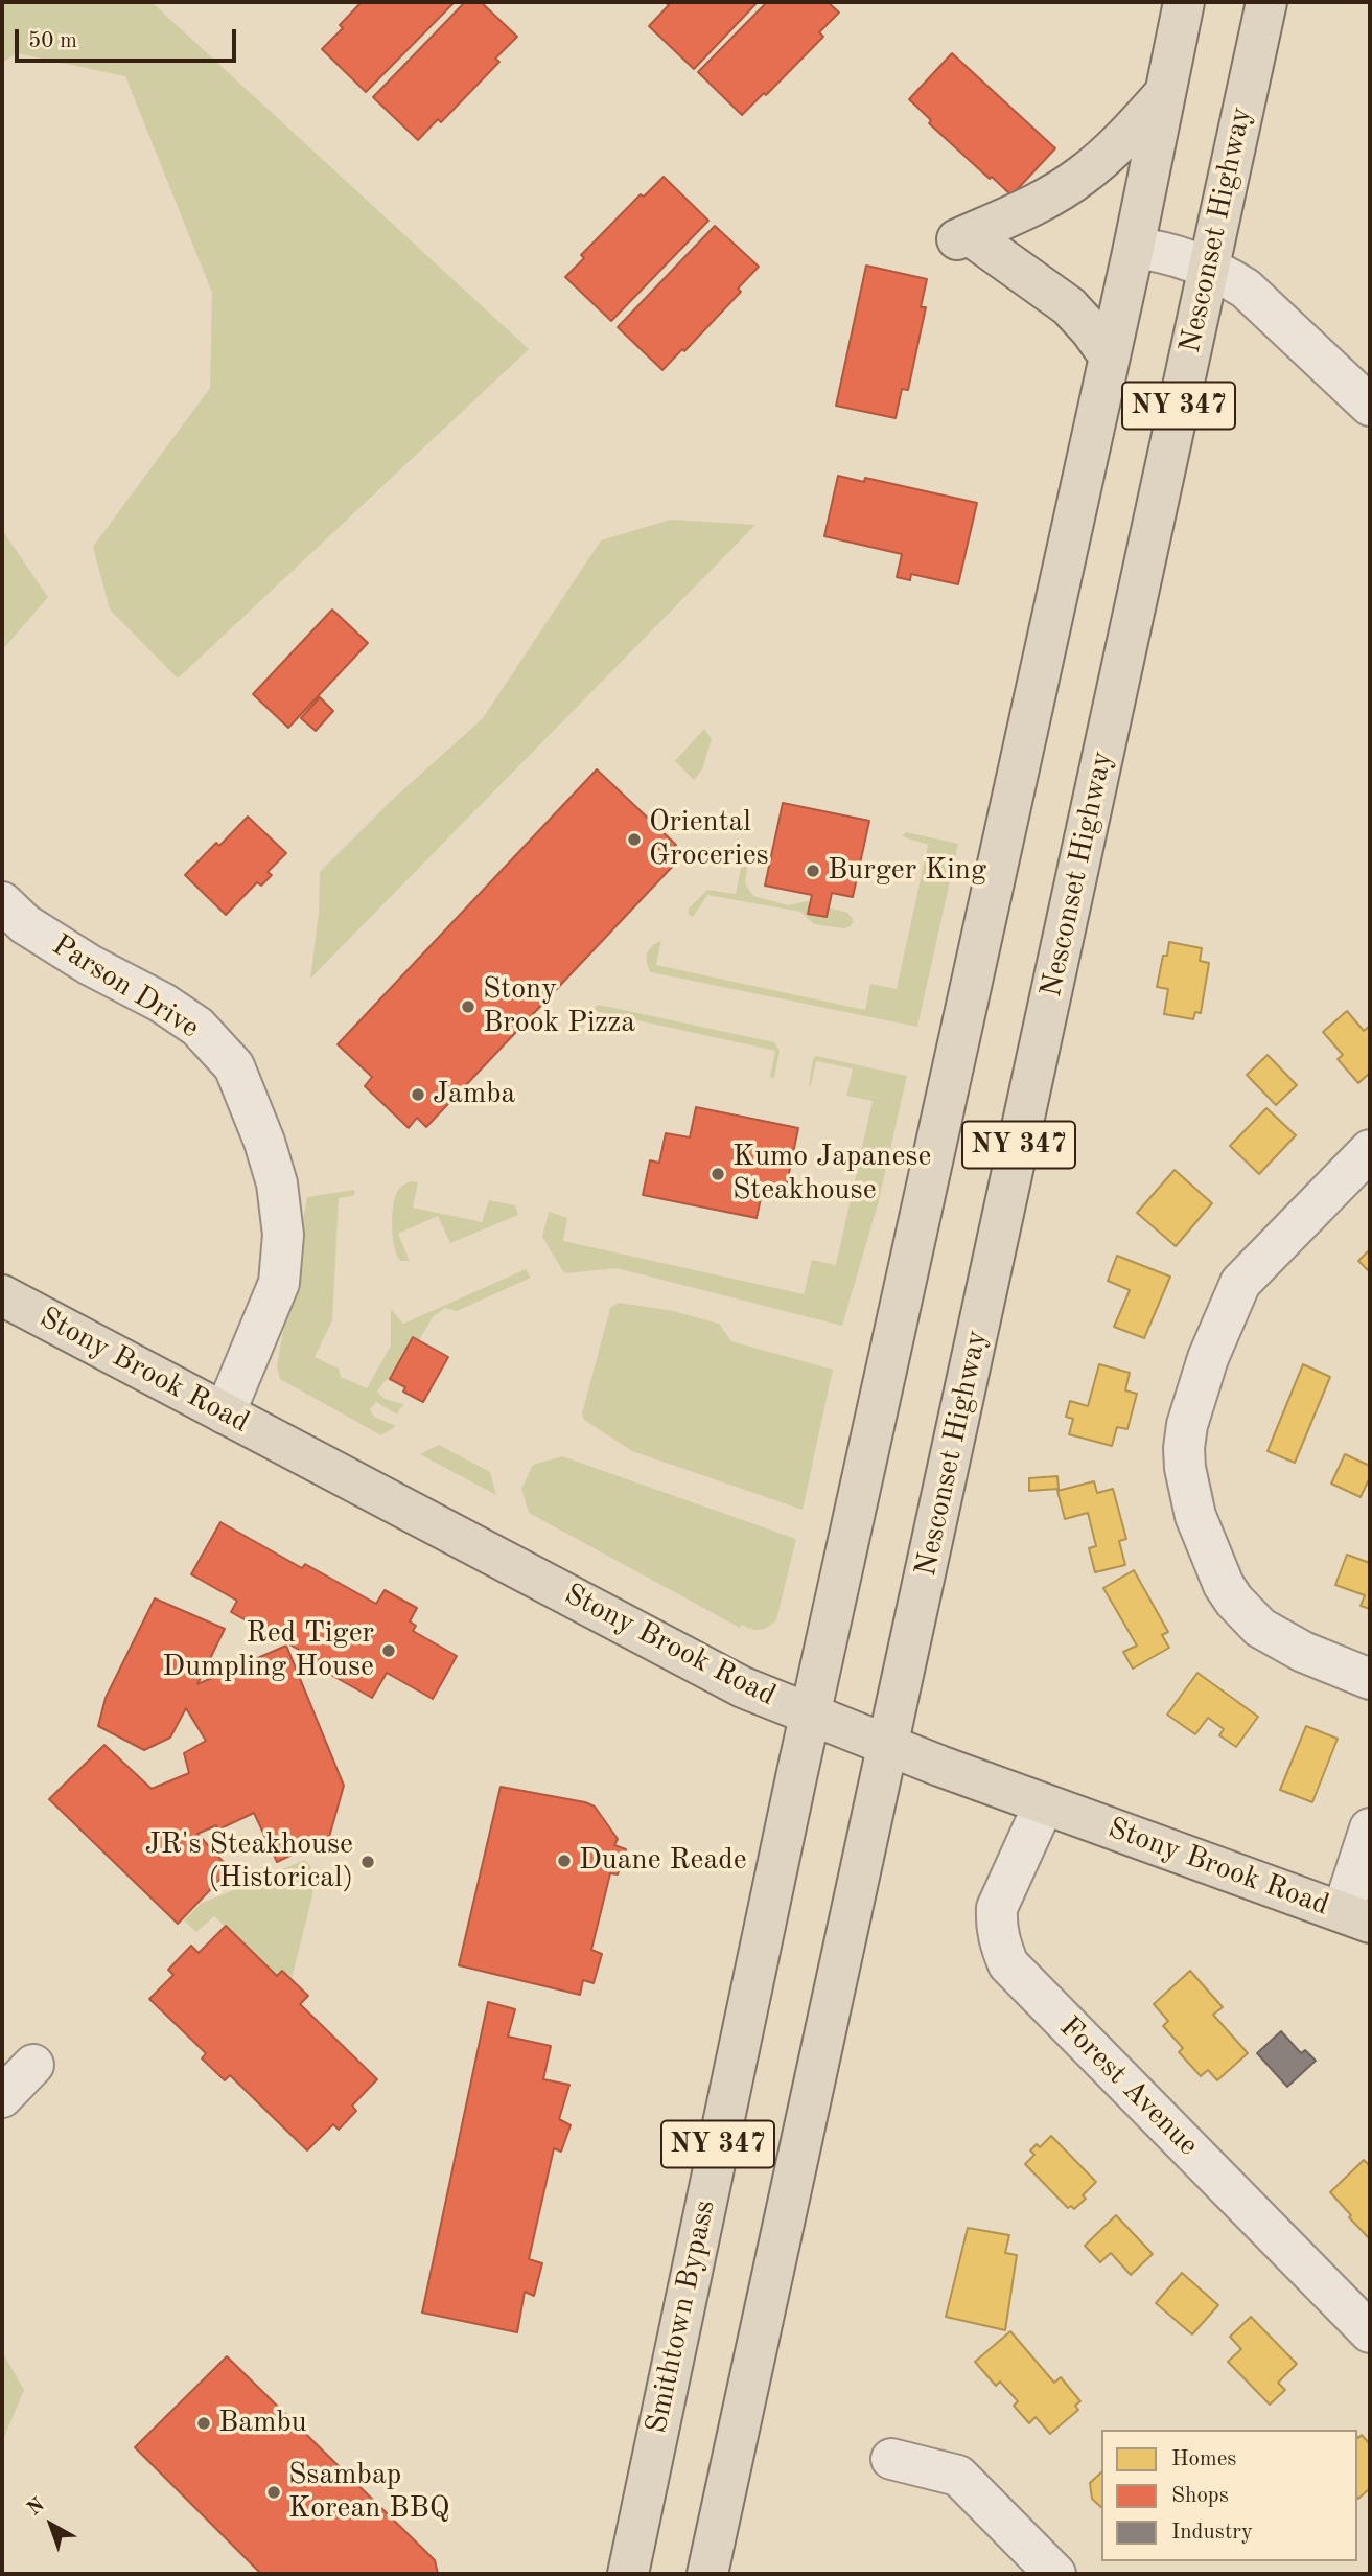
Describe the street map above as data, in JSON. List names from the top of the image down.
{
  "streets": {
    "main road": [
      "Nesconset Highway",
      "NY 347",
      "Stony Brook Road",
      "Smithtown Bypass"
    ],
    "street": ["Parson Drive", "Forest Avenue"]
  },
  "crossings": [
    ["Nesconset Highway", "NY 347"],
    ["Nesconset Highway", "Stony Brook Road"],
    ["NY 347", "Stony Brook Road"],
    ["NY 347", "Smithtown Bypass"],
    ["Parson Drive", "Stony Brook Road"],
    ["Stony Brook Road", "Forest Avenue"],
    ["Stony Brook Road", "Smithtown Bypass"]
  ],
  "places": [
    "Oriental Groceries",
    "Burger King",
    "Stony Brook Pizza",
    "Jamba",
    "Kumo Japanese Steakhouse",
    "Red Tiger Dumpling House",
    "Duane Reade",
    "JR's Steakhouse (Historical)",
    "Bambu",
    "Ssambap Korean BBQ"
  ],
  "legend": ["Homes", "Shops", "Industry"],
  "scale_bar": "50 m",
  "north": "top left"
}
